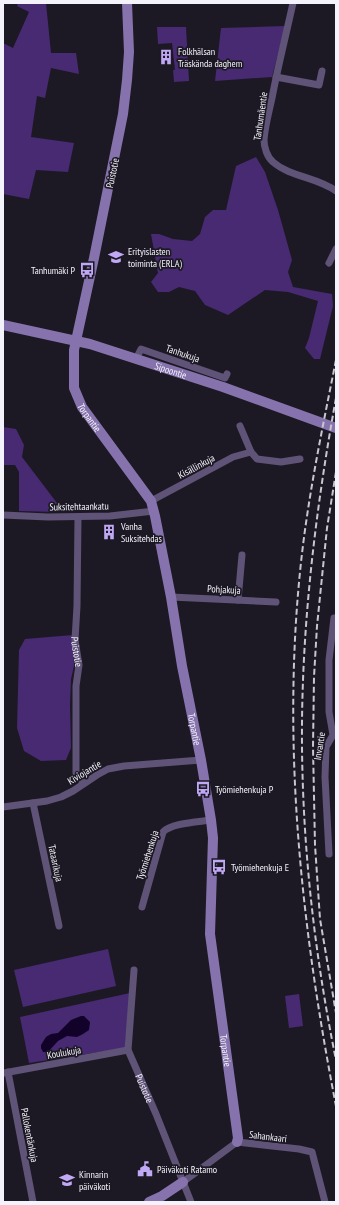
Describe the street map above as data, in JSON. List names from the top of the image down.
{
  "streets": {
    "street": [
      "Tanhumäentie",
      "Puistotie",
      "Tanhukuja",
      "Sipoontie",
      "Torpantie",
      "Kisällinkuja",
      "Suksitehtaankatu",
      "Pohjakuja",
      "Invantie",
      "Kiviojantie",
      "Työmiehenkuja",
      "Tataarikuja",
      "Koulukuja",
      "Pallokentänkuja",
      "Sahankaari"
    ]
  },
  "crossings": [
    ["Puistotie", "Sipoontie"],
    ["Puistotie", "Torpantie"],
    ["Puistotie", "Suksitehtaankatu"],
    ["Puistotie", "Kiviojantie"],
    ["Puistotie", "Koulukuja"],
    ["Puistotie", "Sahankaari"],
    ["Tanhukuja", "Sipoontie"],
    ["Sipoontie", "Torpantie"],
    ["Torpantie", "Kisällinkuja"],
    ["Torpantie", "Suksitehtaankatu"],
    ["Torpantie", "Pohjakuja"],
    ["Torpantie", "Kiviojantie"],
    ["Torpantie", "Työmiehenkuja"],
    ["Torpantie", "Sahankaari"],
    ["Kisällinkuja", "Suksitehtaankatu"],
    ["Kiviojantie", "Tataarikuja"],
    ["Koulukuja", "Pallokentänkuja"]
  ],
  "places": {
    "building": ["Folkhälsan Träskända daghem", "Vanha Suksitehdas"],
    "school or university": ["Erityislasten toiminta (ERLA)", "Kinnarin päiväkoti"],
    "bus stop": ["Tanhumäki P", "Työmiehenkuja P", "Työmiehenkuja E"],
    "public building": ["Päiväkoti Ratamo"]
  }
}
